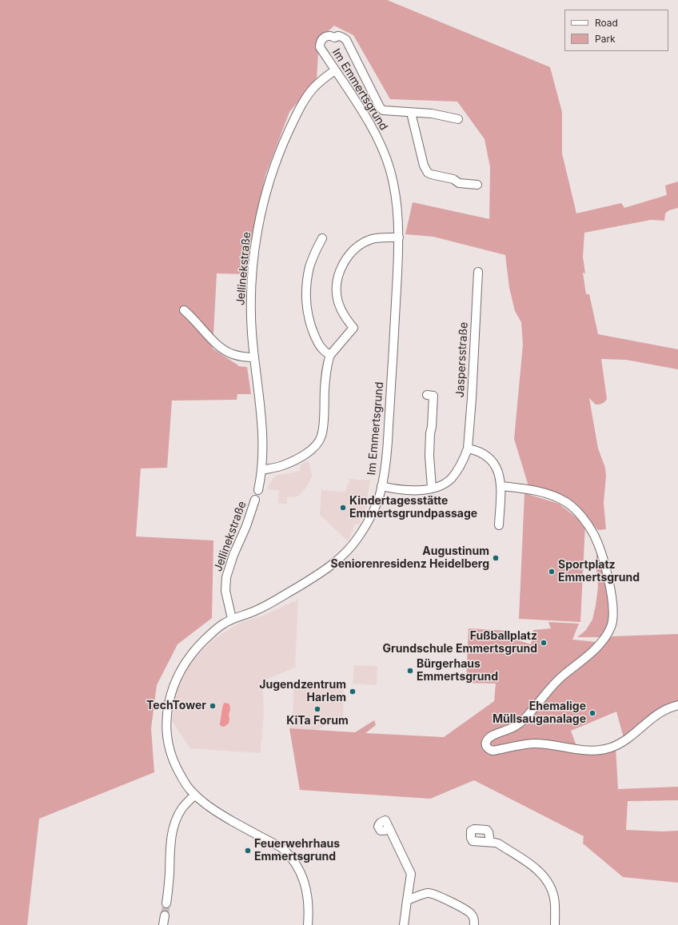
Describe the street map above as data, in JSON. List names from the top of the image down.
{
  "streets": {
    "street": ["Im Emmertsgrund", "Jellinekstraße", "Jaspersstraße"]
  },
  "crossings": [
    ["Im Emmertsgrund", "Jellinekstraße"],
    ["Im Emmertsgrund", "Jaspersstraße"]
  ],
  "places": [
    "Kindertagesstätte Emmertsgrundpassage",
    "Augustinum Seniorenresidenz Heidelberg",
    "Sportplatz Emmertsgrund",
    "Fußballplatz Grundschule Emmertsgrund",
    "Bürgerhaus Emmertsgrund",
    "Jugendzentrum Harlem",
    "TechTower",
    "KiTa Forum",
    "Ehemalige Müllsauganalage",
    "Feuerwehrhaus Emmertsgrund"
  ],
  "legend": ["Road", "Park"]
}
